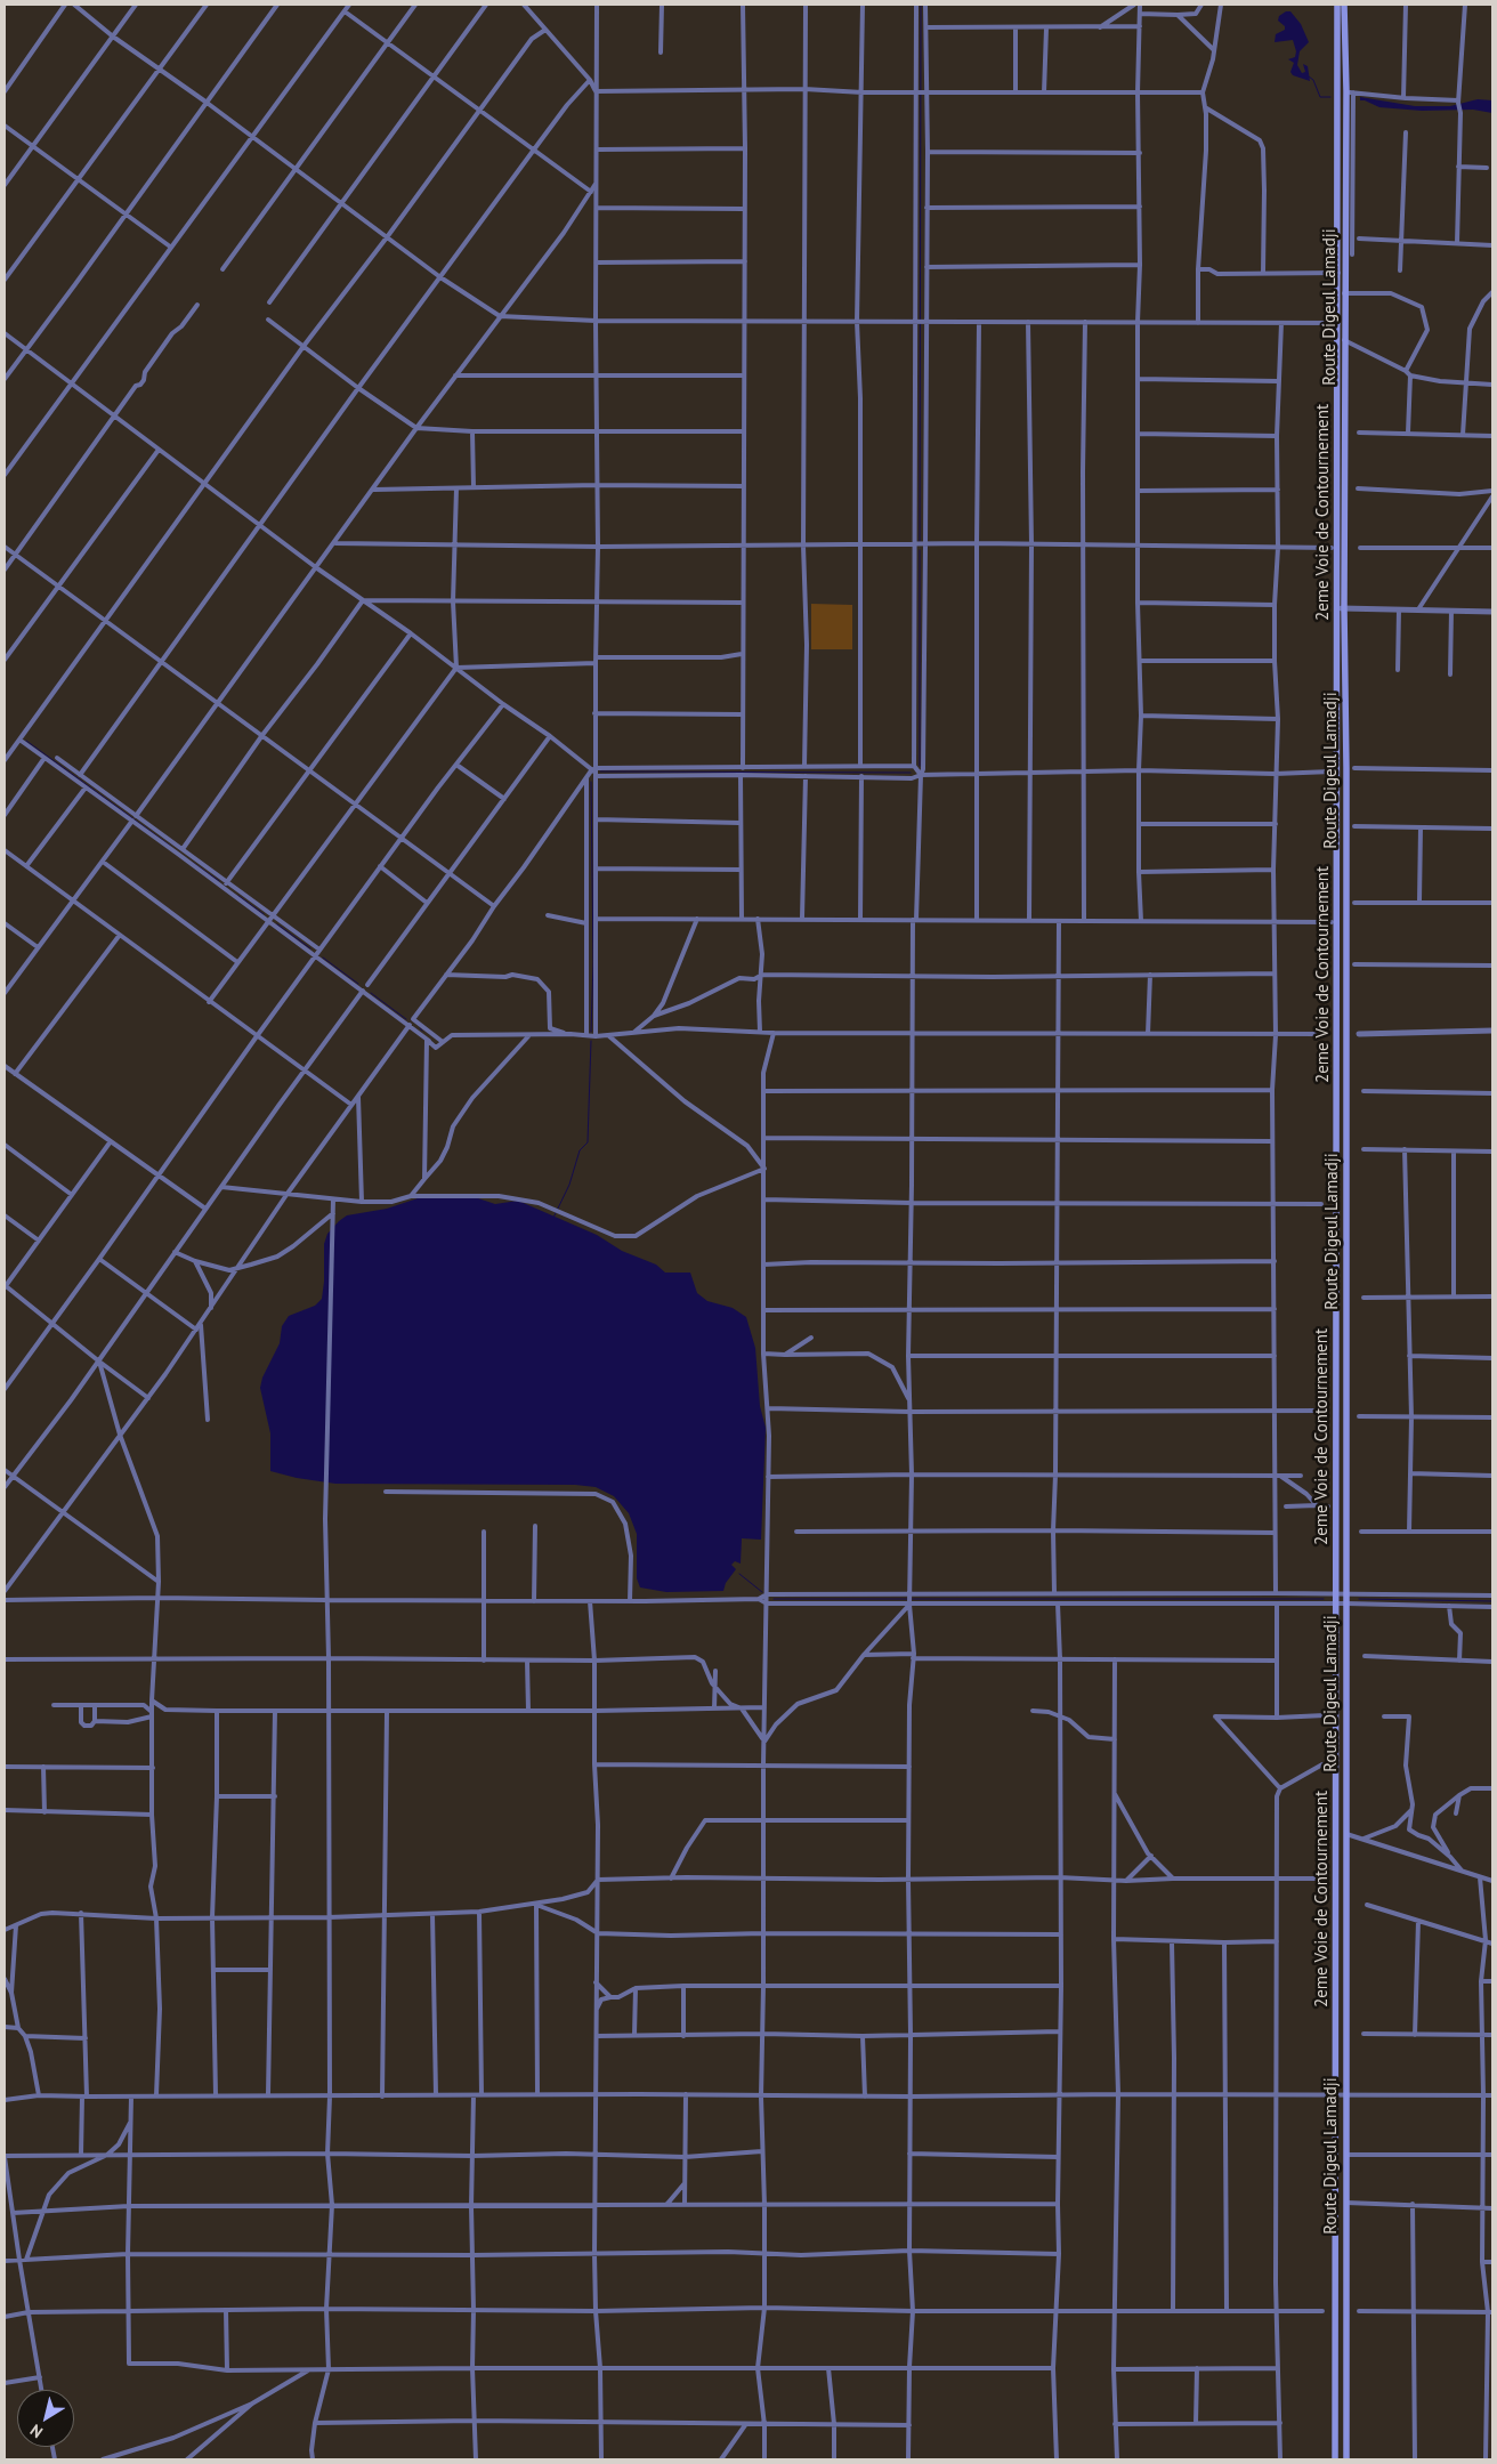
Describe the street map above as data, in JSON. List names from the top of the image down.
{
  "streets": {
    "main road": ["Route Digeul Lamadji", "2eme Voie de Contournement"]
  },
  "crossings": [
    ["Route Digeul Lamadji", "2eme Voie de Contournement"]
  ],
  "north": "bottom left"
}
